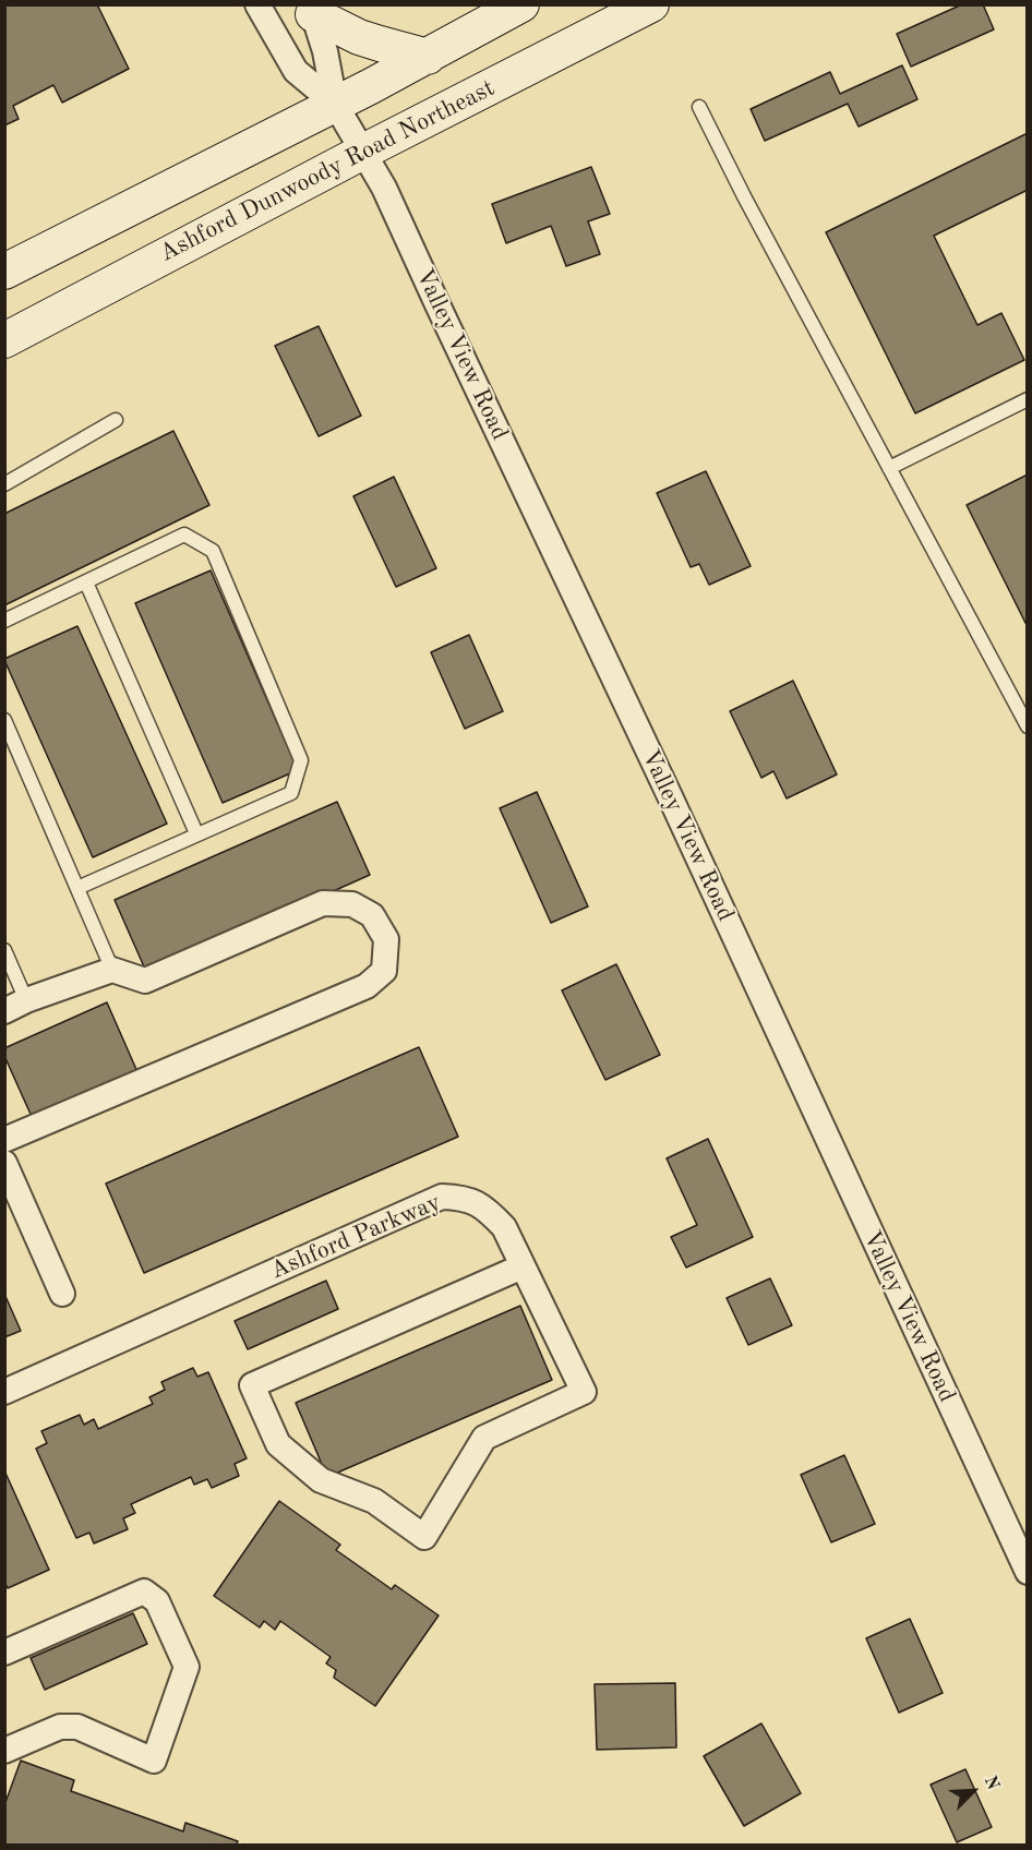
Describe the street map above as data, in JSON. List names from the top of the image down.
{
  "streets": {
    "main road": ["Ashford Dunwoody Road Northeast"],
    "street": ["Valley View Road", "Ashford Parkway"]
  },
  "crossings": [
    ["Ashford Dunwoody Road Northeast", "Valley View Road"]
  ],
  "north": "top right"
}
